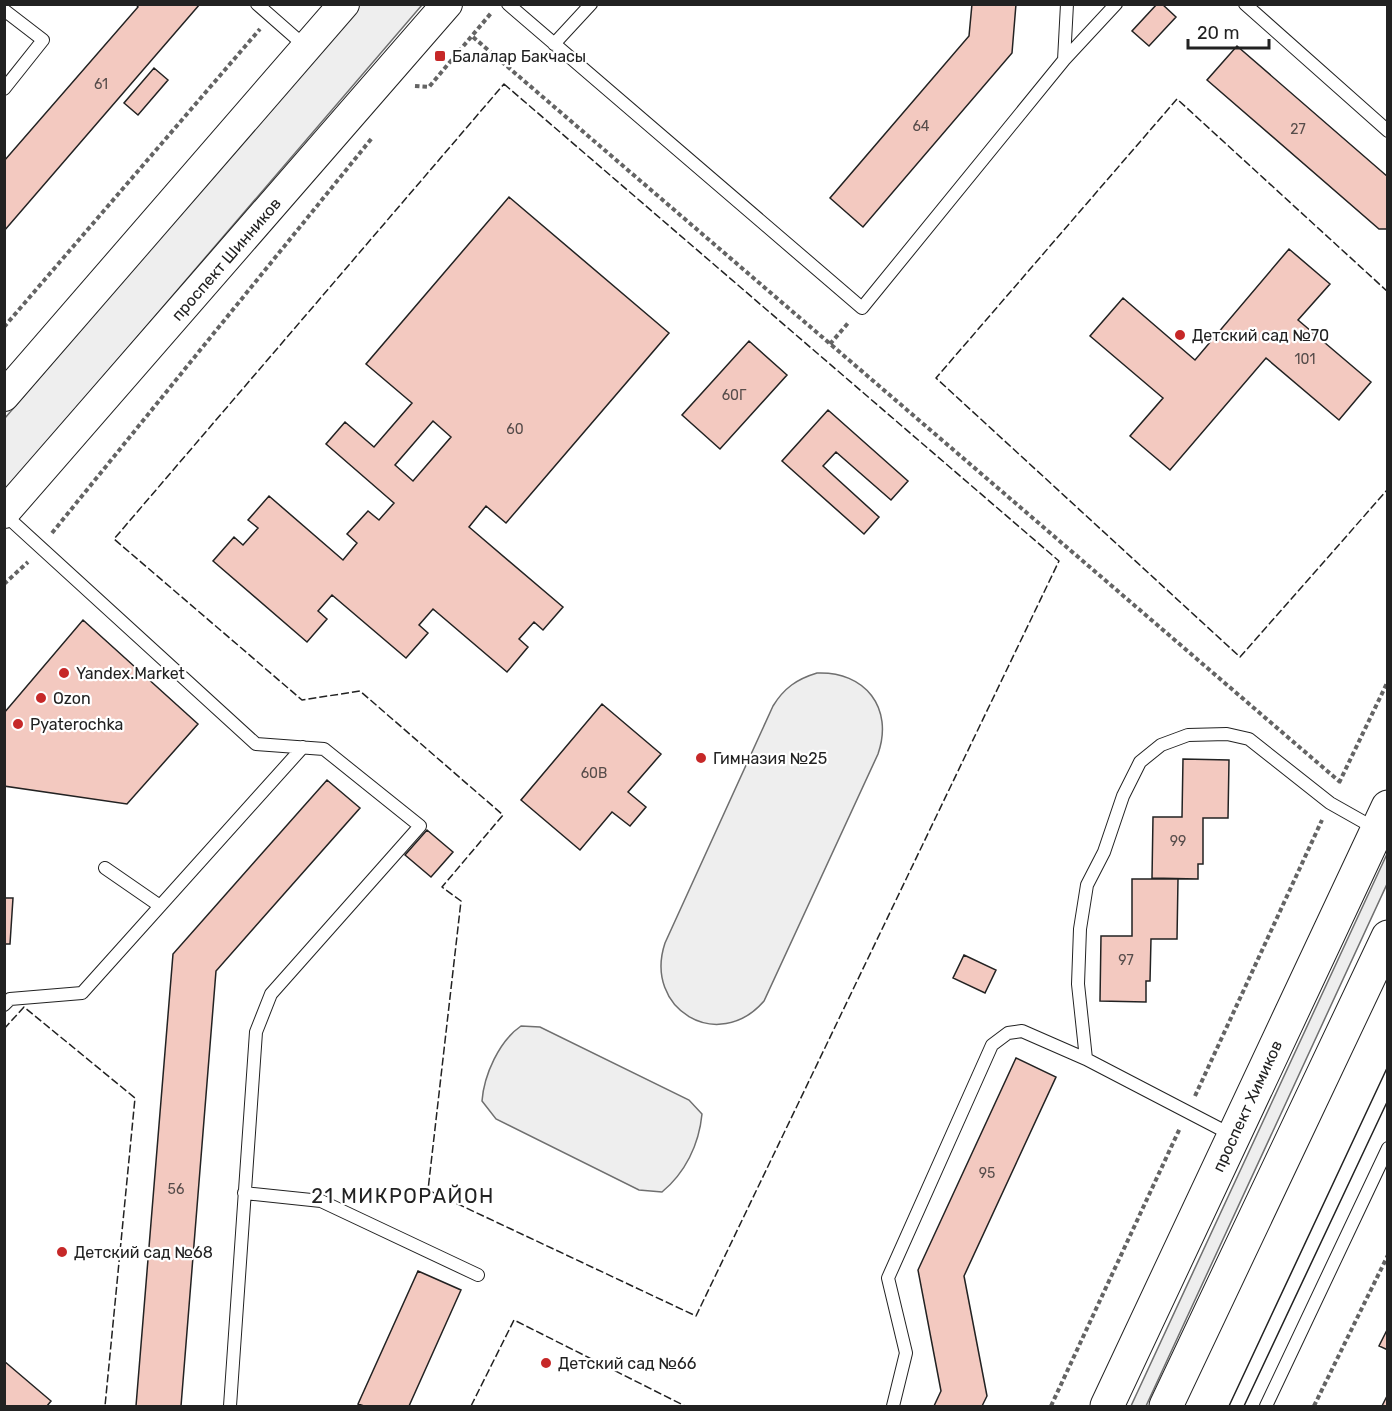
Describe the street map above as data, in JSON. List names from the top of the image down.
{
  "streets": {
    "main road": ["проспект Химиков"],
    "street": ["проспект Шинников"]
  },
  "districts": ["21 МИКРОРАЙОН"],
  "places": {
    "transit": ["Балалар Бакчасы"],
    "other": [
      "Детский сад №70",
      "Yandex.Market",
      "Ozon",
      "Pyaterochka",
      "Гимназия №25",
      "Детский сад №68",
      "Детский сад №66"
    ]
  },
  "house_numbers": [
    "61",
    "64",
    "27",
    "101",
    "60Г",
    "60",
    "60В",
    "99",
    "97",
    "95",
    "56"
  ],
  "scale_bar": "20 m"
}
